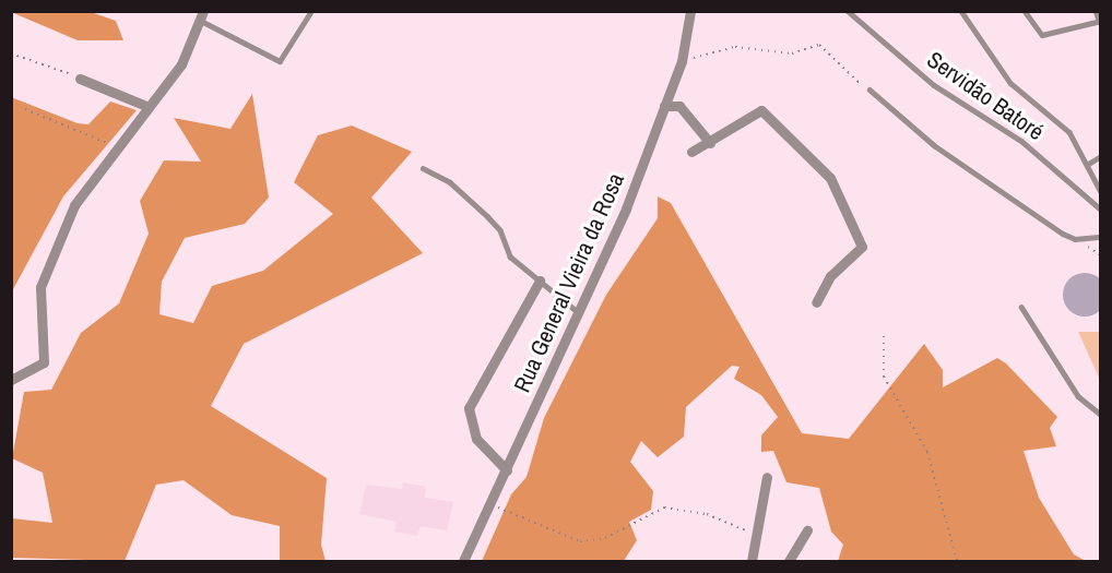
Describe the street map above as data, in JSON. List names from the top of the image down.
{
  "streets": {
    "street": ["Rua General Vieira da Rosa"],
    "lane": ["Servidão Batoré"]
  }
}
